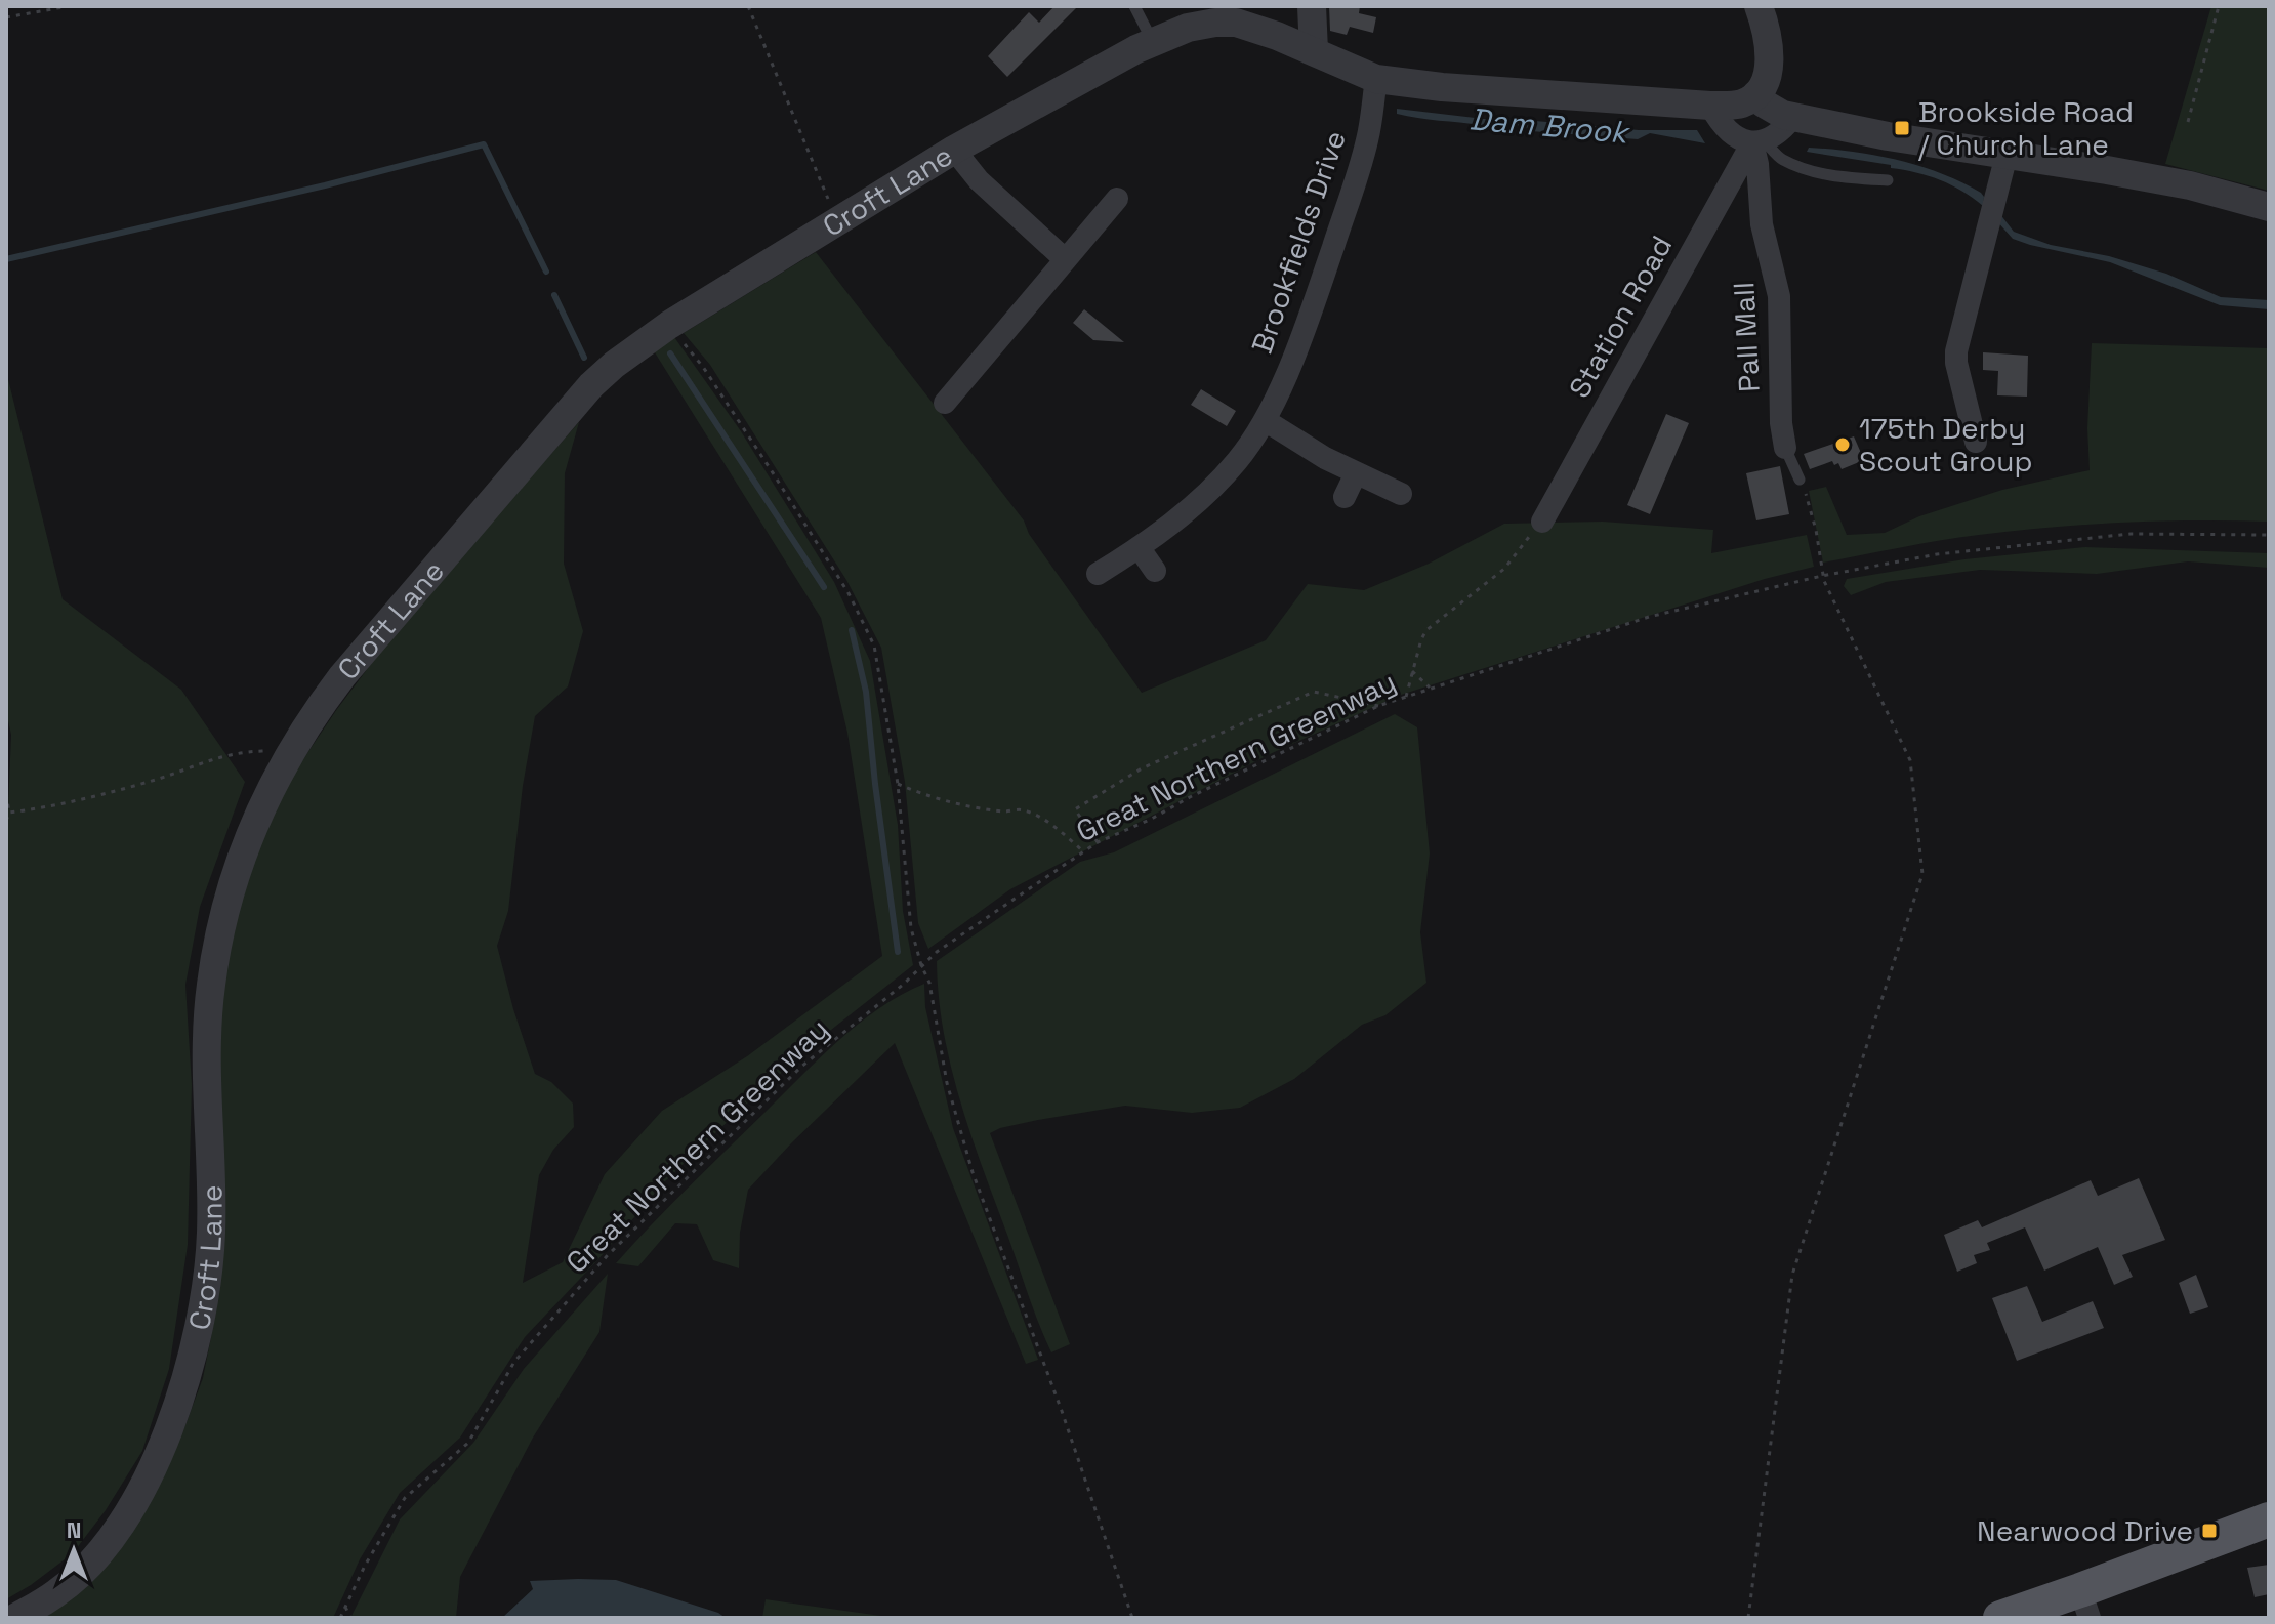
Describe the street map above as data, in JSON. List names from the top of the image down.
{
  "streets": {
    "street": [
      "Croft Lane",
      "Brookfields Drive",
      "Station Road",
      "Pall Mall"
    ],
    "path": ["Great Northern Greenway"]
  },
  "crossings": [
    ["Croft Lane", "Brookfields Drive"],
    ["Station Road", "Pall Mall"]
  ],
  "water": ["Dam Brook"],
  "places": {
    "transit": ["Brookside Road / Church Lane", "Nearwood Drive"],
    "other": ["175th Derby Scout Group"]
  },
  "north": "top"
}
